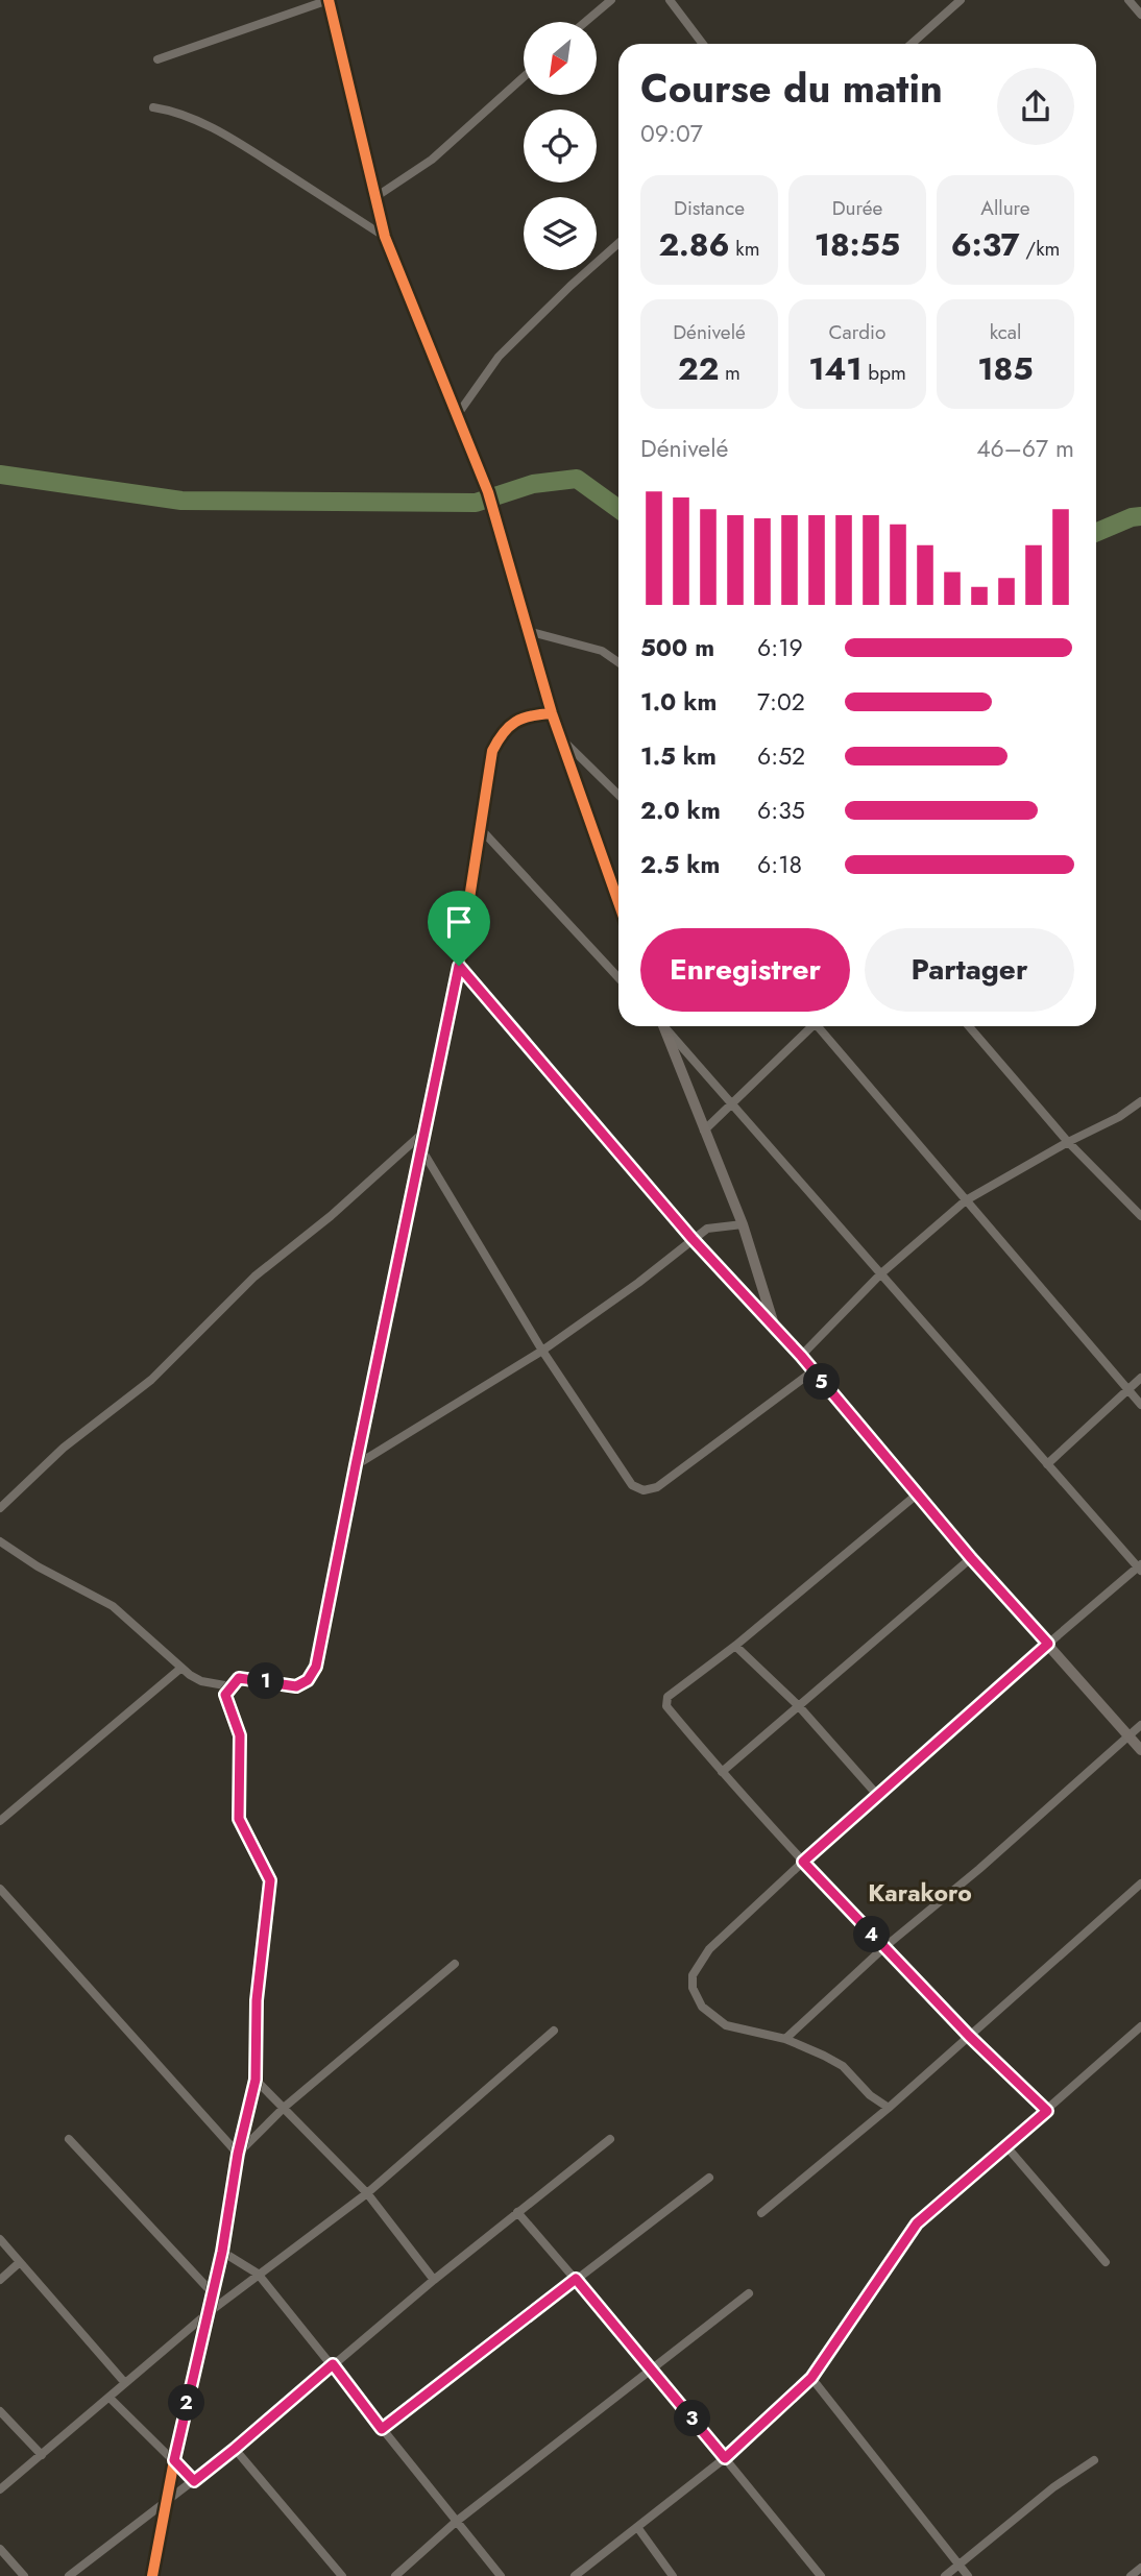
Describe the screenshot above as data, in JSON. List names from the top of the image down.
{
  "districts": ["Karakoro"],
  "north": "bottom left",
  "page": {
    "heading": ["Course du matin", "09:07"],
    "stats": [
      ["Distance", "2.86 km"],
      ["Durée", "18:55"],
      ["Allure", "6:37 /km"],
      ["Dénivelé", "22 m"],
      ["Cardio", "141 bpm"],
      ["kcal", "185"]
    ],
    "chart": ["Dénivelé", "46–67 m"],
    "list": [
      {
        "name": "500 m",
        "note": "6:19"
      },
      {
        "name": "1.0 km",
        "note": "7:02"
      },
      {
        "name": "1.5 km",
        "note": "6:52"
      },
      {
        "name": "2.0 km",
        "note": "6:35"
      },
      {
        "name": "2.5 km",
        "note": "6:18"
      }
    ],
    "buttons": ["Enregistrer", "Partager"],
    "pins": [
      "5",
      "1",
      "4",
      "2",
      "3"
    ]
  }
}
